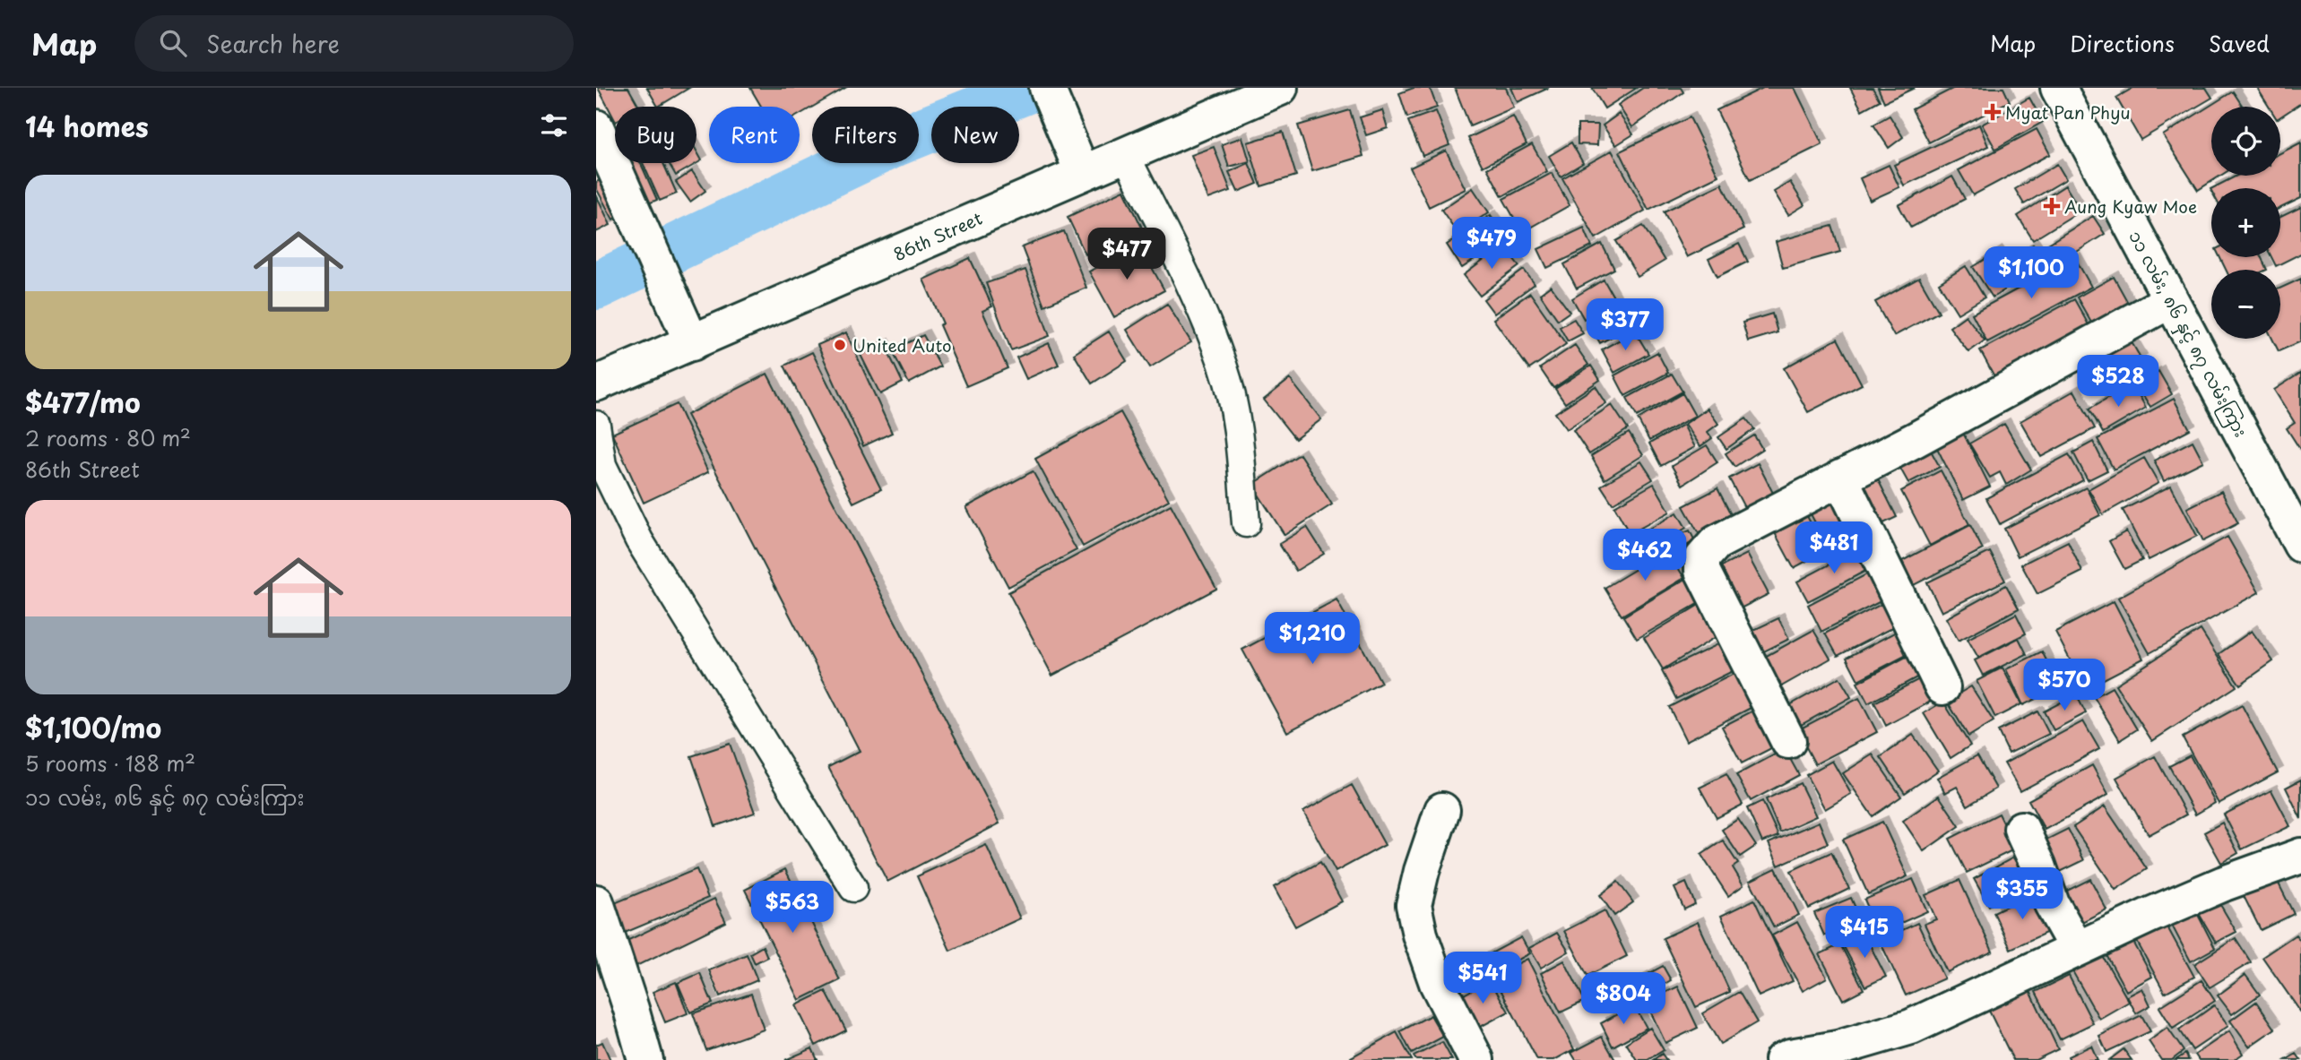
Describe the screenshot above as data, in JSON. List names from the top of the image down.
{
  "streets": {
    "street": ["86th Street", "၁၁ လမ်း, ၈၆ နှင့် ၈၇ လမ်းကြား"]
  },
  "places": {
    "health": ["Myat Pan Phyu", "Aung Kyaw Moe"],
    "other": ["United Auto"]
  },
  "page": {
    "header": "Map",
    "search": "Search here",
    "nav": ["Map", "Directions", "Saved"],
    "heading": "14 homes",
    "map_buttons": ["+", "−"],
    "chip": [
      "Buy",
      "Rent",
      "Filters",
      "New"
    ],
    "list": [
      {
        "name": "$477/mo",
        "note": "2 rooms · 80 m² · 86th Street"
      },
      {
        "name": "$1,100/mo",
        "note": "5 rooms · 188 m² · ၁၁ လမ်း, ၈၆ နှင့် ၈၇ လမ်းကြား"
      }
    ],
    "price": [
      "$479",
      "$477",
      "$1,100",
      "$377",
      "$528",
      "$481",
      "$462",
      "$1,210",
      "$570",
      "$355",
      "$563",
      "$415",
      "$541",
      "$804"
    ]
  }
}
